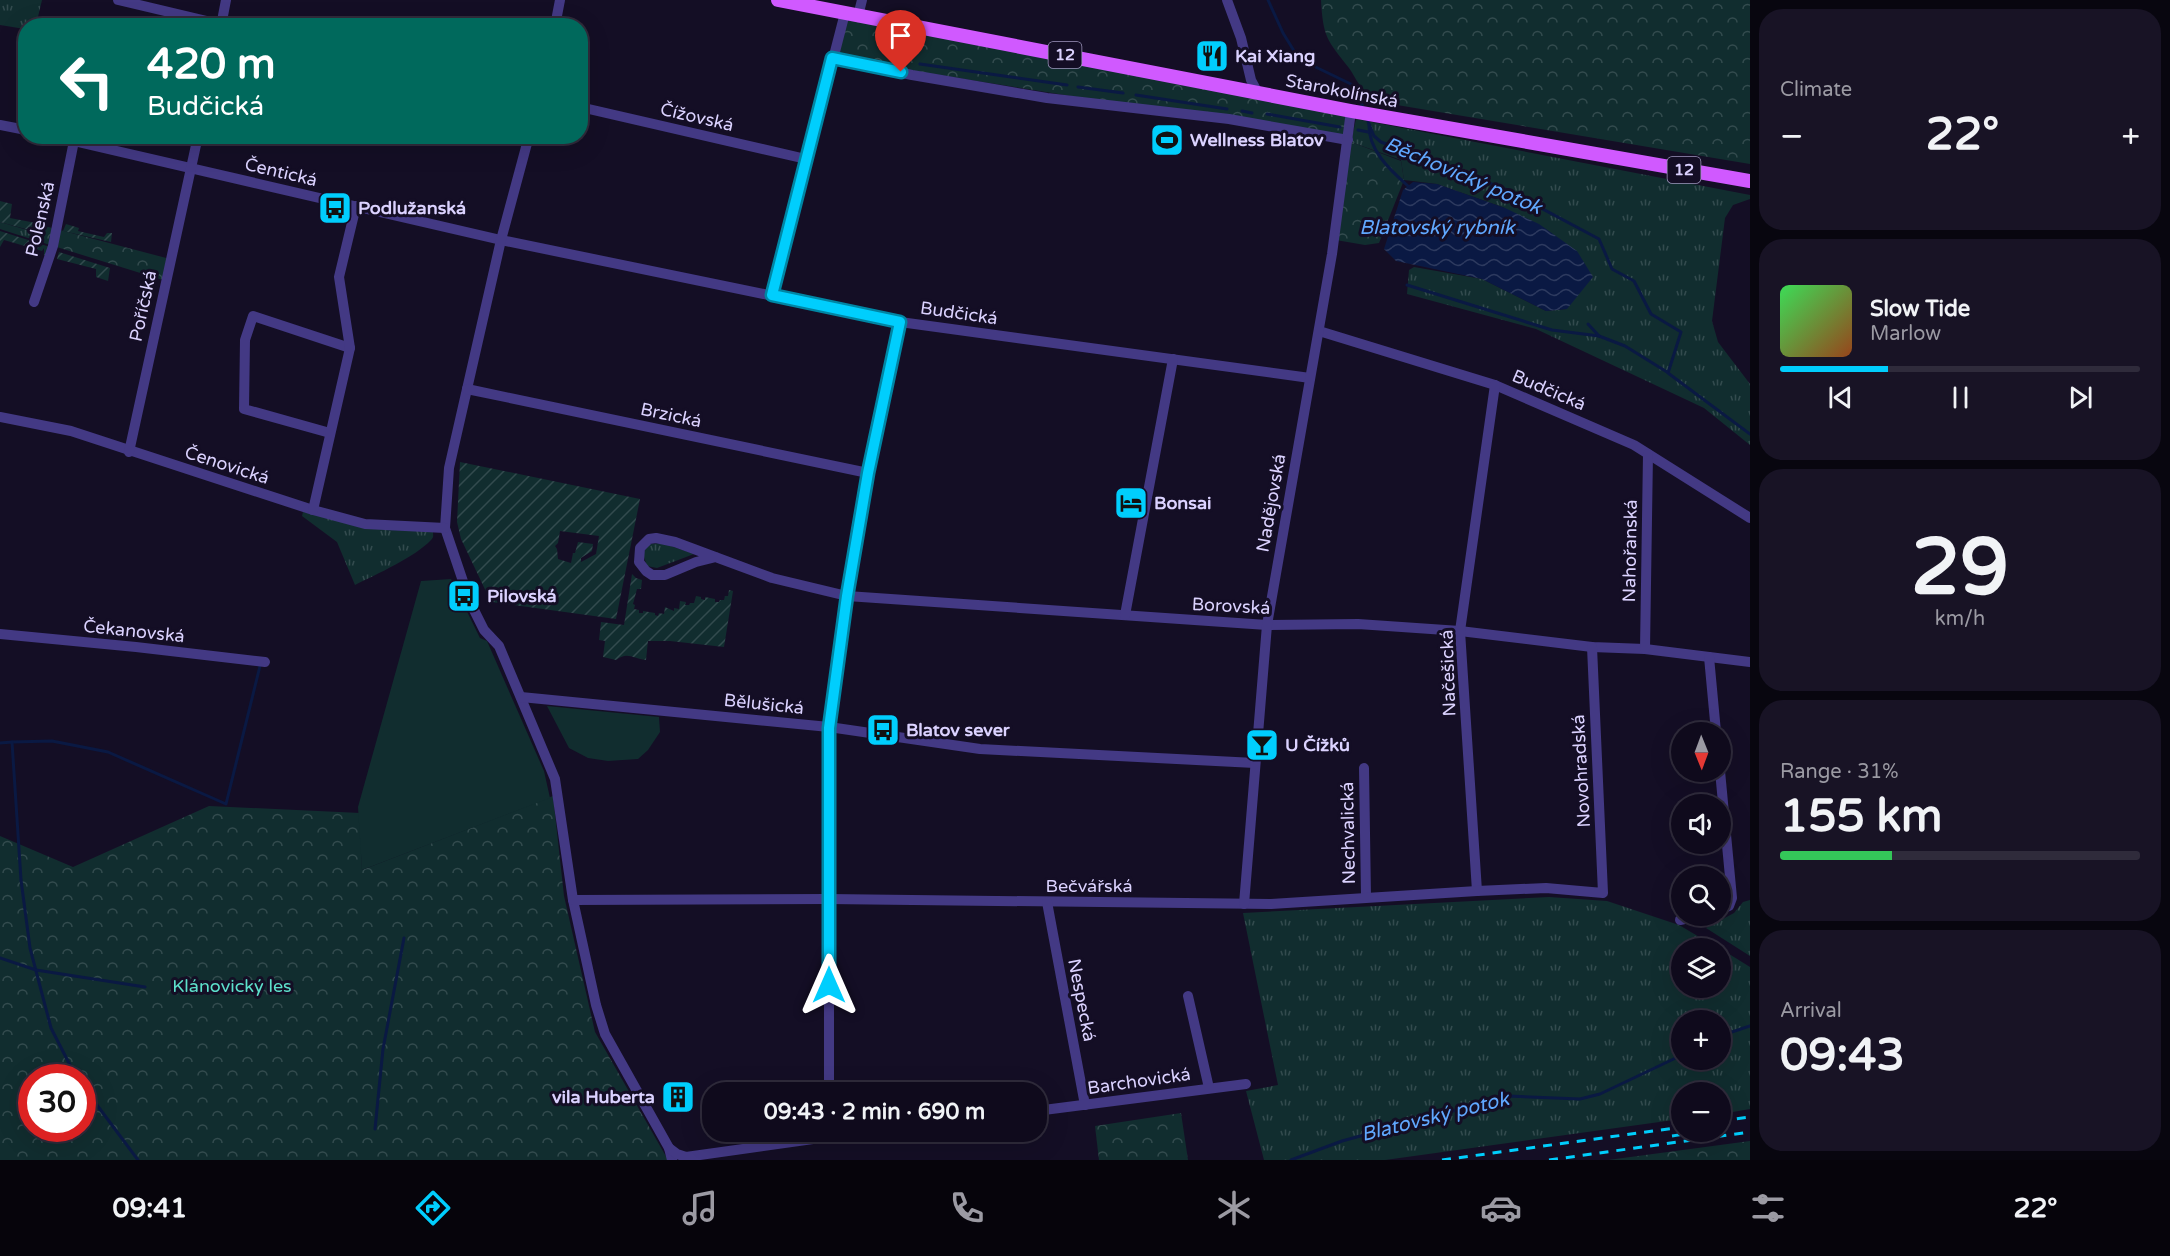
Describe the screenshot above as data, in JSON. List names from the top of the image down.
{
  "streets": {
    "main road": ["12", "Starokolínská"],
    "street": [
      "Čížovská",
      "Čentická",
      "Polenská",
      "Poříčská",
      "Budčická",
      "Brzická",
      "Čenovická",
      "Nadějovská",
      "Nahořanská",
      "Borovská",
      "Čekanovská",
      "Načešická",
      "Bělušická",
      "Novohradská",
      "Nechvalická",
      "Bečvářská",
      "Nespecká",
      "Barchovická"
    ]
  },
  "crossings": [
    ["Starokolínská", "Nadějovská"],
    ["Čentická", "Poříčská"],
    ["Čentická", "Budčická"],
    ["Poříčská", "Čenovická"],
    ["Budčická", "Nadějovská"],
    ["Budčická", "Nahořanská"],
    ["Budčická", "Načešická"],
    ["Nadějovská", "Borovská"],
    ["Nadějovská", "Bělušická"],
    ["Nadějovská", "Bečvářská"],
    ["Nahořanská", "Borovská"],
    ["Borovská", "Načešická"],
    ["Borovská", "Novohradská"],
    ["Načešická", "Bečvářská"],
    ["Novohradská", "Bečvářská"],
    ["Nechvalická", "Bečvářská"],
    ["Bečvářská", "Nespecká"],
    ["Nespecká", "Barchovická"]
  ],
  "water": ["Běchovický potok", "Blatovský rybník", "Blatovský potok"],
  "parks": ["Klánovický les"],
  "places": {
    "restaurant": ["Kai Xiang"],
    "sports": ["Wellness Blatov"],
    "bus stop": ["Podlužanská", "Pilovská", "Blatov sever"],
    "hotel": ["Bonsai"],
    "bar": ["U Čížků"],
    "building": ["vila Huberta"]
  },
  "north": "bottom",
  "page": {
    "tile": [
      "Climate",
      ["29", "km/h"],
      ["Range · 31%", "155 km"],
      ["Arrival", "09:43"]
    ],
    "turn": ["420 m", "Budčická"],
    "heat": ["−", "22°", "+"],
    "song": ["Slow Tide", "Marlow"],
    "map_buttons": ["+", "−"],
    "limit": "30",
    "trip": "09:43 · 2 min · 690 m",
    "tabs": ["09:41", "22°"]
  }
}
